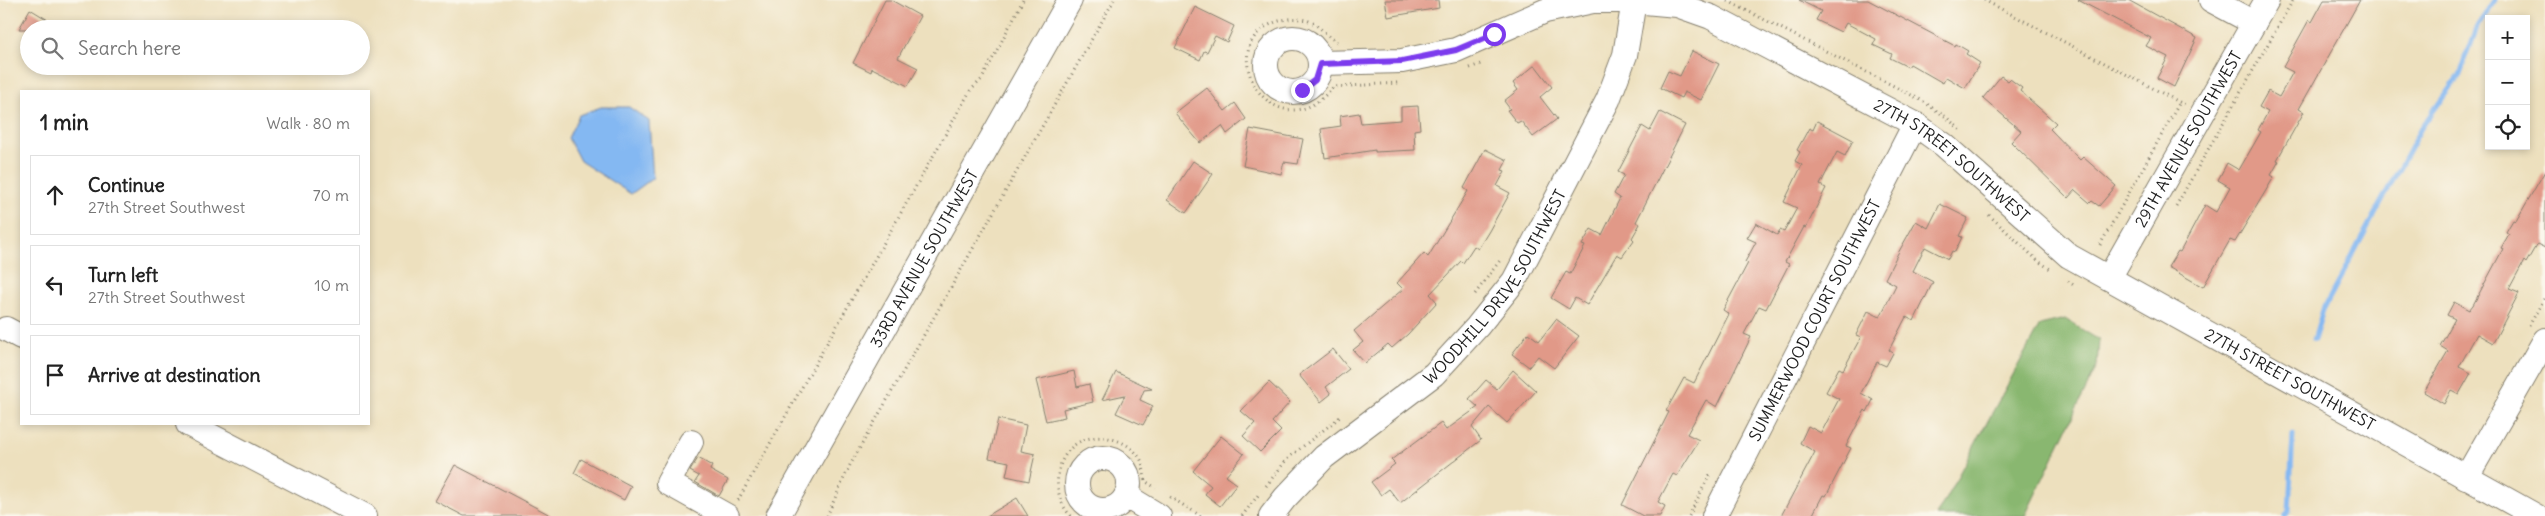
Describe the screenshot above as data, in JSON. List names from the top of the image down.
{
  "streets": {
    "street": [
      "29TH AVENUE SOUTHWEST",
      "27TH STREET SOUTHWEST",
      "33RD AVENUE SOUTHWEST",
      "WOODHILL DRIVE SOUTHWEST",
      "SUMMERWOOD COURT SOUTHWEST"
    ]
  },
  "crossings": [
    ["29TH AVENUE SOUTHWEST", "27TH STREET SOUTHWEST"],
    ["27TH STREET SOUTHWEST", "WOODHILL DRIVE SOUTHWEST"],
    ["27TH STREET SOUTHWEST", "SUMMERWOOD COURT SOUTHWEST"]
  ],
  "page": {
    "map_buttons": ["+", "−"],
    "search": "Search here",
    "heading": ["1 min", "Walk · 80 m"],
    "list": [
      ["Continue", "27th Street Southwest", "70 m"],
      ["Turn left", "27th Street Southwest", "10 m"],
      "Arrive at destination"
    ]
  }
}
